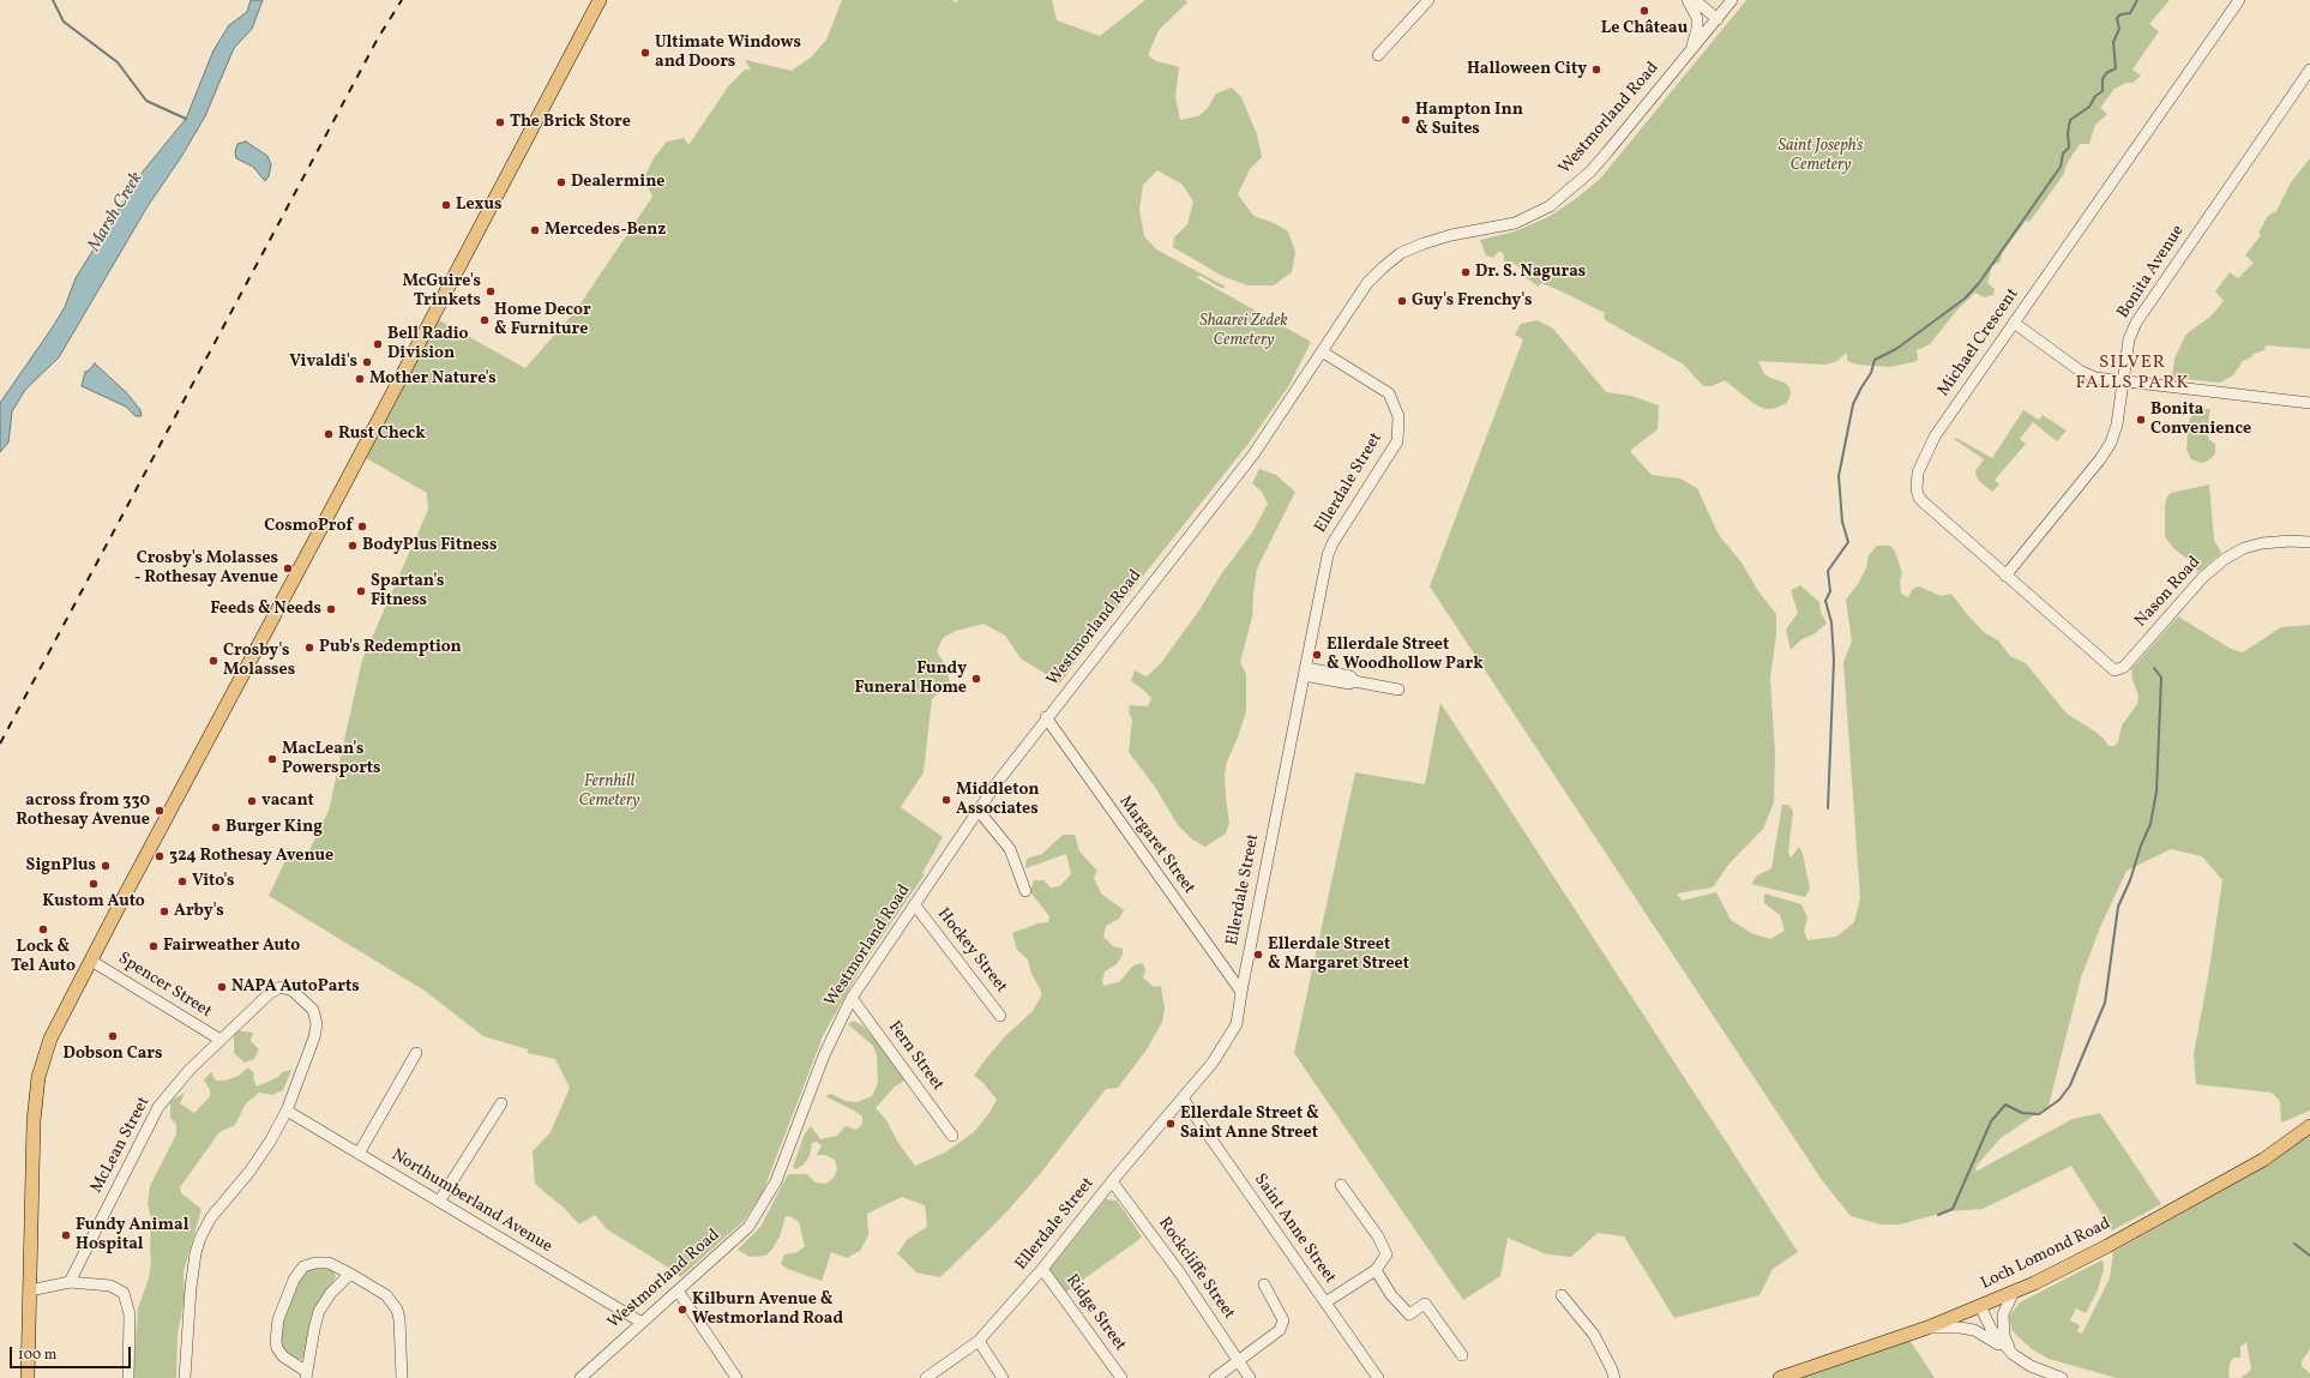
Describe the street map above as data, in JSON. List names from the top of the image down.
{
  "streets": {
    "main road": ["Loch Lomond Road"],
    "street": [
      "Westmorland Road",
      "Bonita Avenue",
      "Michael Crescent",
      "Ellerdale Street",
      "Nason Road",
      "Margaret Street",
      "Hockey Street",
      "Spencer Street",
      "Fern Street",
      "McLean Street",
      "Northumberland Avenue",
      "Saint Anne Street",
      "Rockcliffe Street",
      "Ridge Street"
    ]
  },
  "crossings": [
    ["Westmorland Road", "Ellerdale Street"],
    ["Westmorland Road", "Margaret Street"],
    ["Westmorland Road", "Hockey Street"],
    ["Westmorland Road", "Fern Street"],
    ["Westmorland Road", "Northumberland Avenue"],
    ["Bonita Avenue", "Michael Crescent"],
    ["Michael Crescent", "Nason Road"],
    ["Ellerdale Street", "Margaret Street"],
    ["Ellerdale Street", "Saint Anne Street"],
    ["Ellerdale Street", "Rockcliffe Street"],
    ["Ellerdale Street", "Ridge Street"],
    ["Spencer Street", "McLean Street"],
    ["McLean Street", "Northumberland Avenue"]
  ],
  "districts": ["SILVER FALLS PARK"],
  "water": ["Marsh Creek"],
  "parks": ["Saint Joseph's Cemetery", "Shaarei Zedek Cemetery", "Fernhill Cemetery"],
  "places": [
    "Le Château",
    "Ultimate Windows and Doors",
    "Halloween City",
    "Hampton Inn & Suites",
    "The Brick Store",
    "Dealermine",
    "Lexus",
    "Mercedes-Benz",
    "Dr. S. Naguras",
    "McGuire's Trinkets",
    "Guy's Frenchy's",
    "Home Decor & Furniture",
    "Bell Radio Division",
    "Vivaldi's",
    "Mother Nature's",
    "Bonita Convenience",
    "Rust Check",
    "CosmoProf",
    "BodyPlus Fitness",
    "Crosby's Molasses - Rothesay Avenue",
    "Spartan's Fitness",
    "Feeds & Needs",
    "Pub's Redemption",
    "Ellerdale Street & Woodhollow Park",
    "Crosby's Molasses",
    "Fundy Funeral Home",
    "MacLean's Powersports",
    "Middleton Associates",
    "vacant",
    "across from 330 Rothesay Avenue",
    "Burger King",
    "324 Rothesay Avenue",
    "SignPlus",
    "Vito's",
    "Kustom Auto",
    "Arby's",
    "Lock & Tel Auto",
    "Fairweather Auto",
    "Ellerdale Street & Margaret Street",
    "NAPA AutoParts",
    "Dobson Cars",
    "Ellerdale Street & Saint Anne Street",
    "Fundy Animal Hospital",
    "Kilburn Avenue & Westmorland Road"
  ],
  "scale_bar": "100 m"
}
